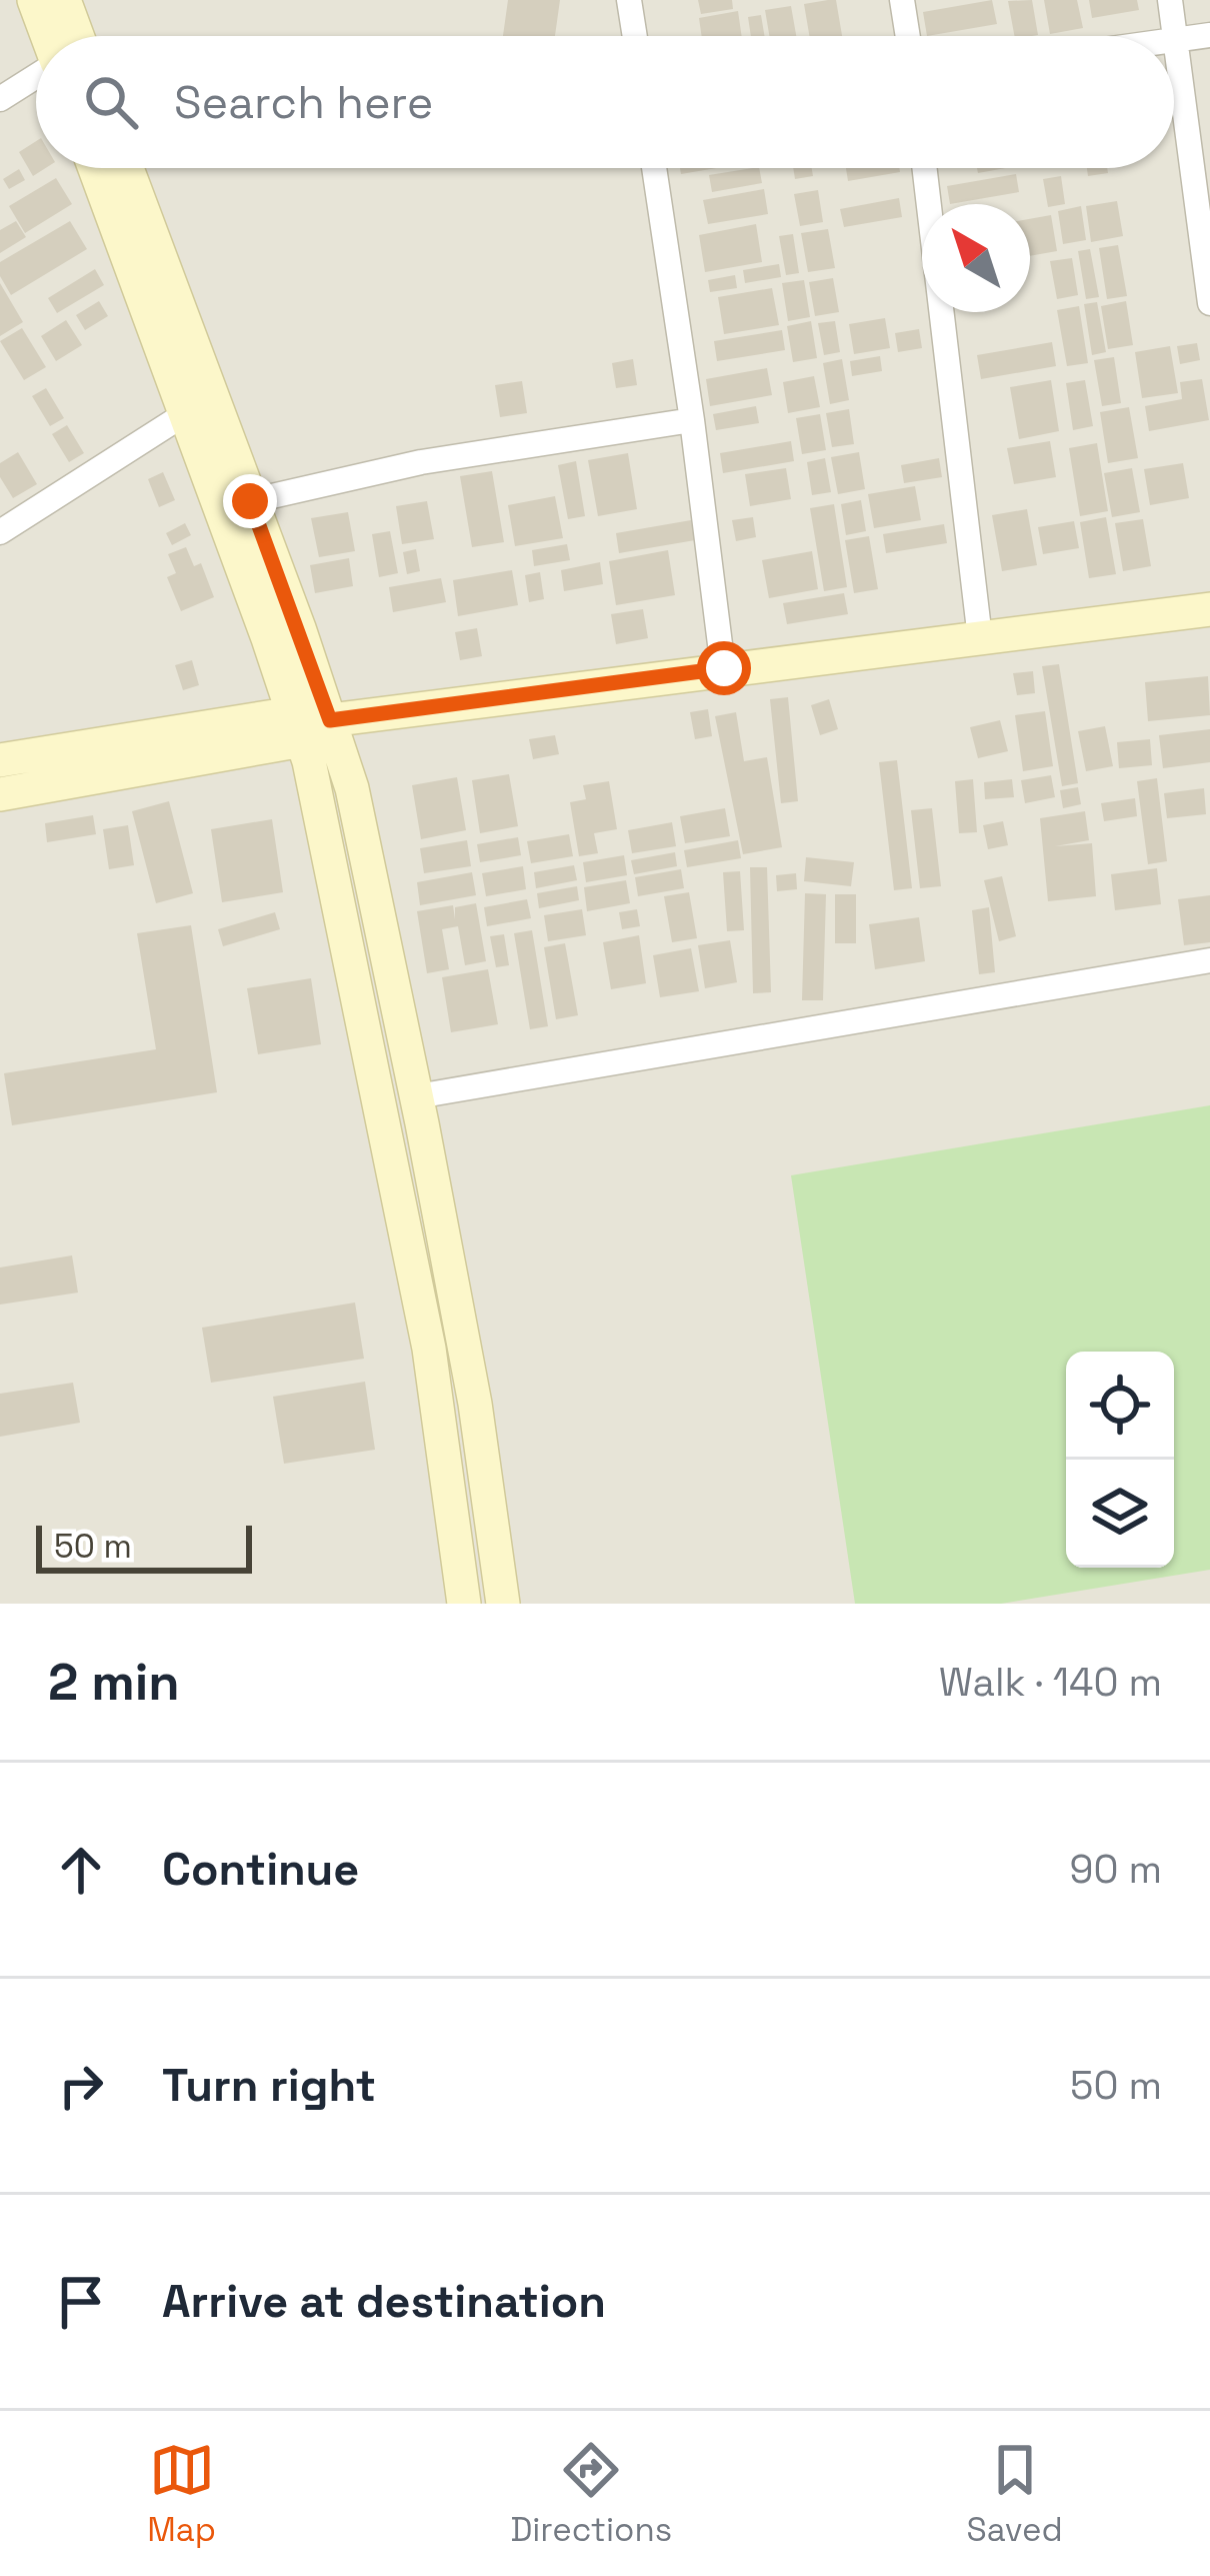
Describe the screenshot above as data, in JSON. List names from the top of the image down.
{
  "scale_bar": "50 m",
  "north": "top left",
  "page": {
    "search": "Search here",
    "scale": "50 m",
    "heading": ["2 min", "Walk · 140 m"],
    "list": [
      ["Continue", "90 m"],
      ["Turn right", "50 m"],
      "Arrive at destination"
    ],
    "nav": ["Map", "Directions", "Saved"]
  }
}
